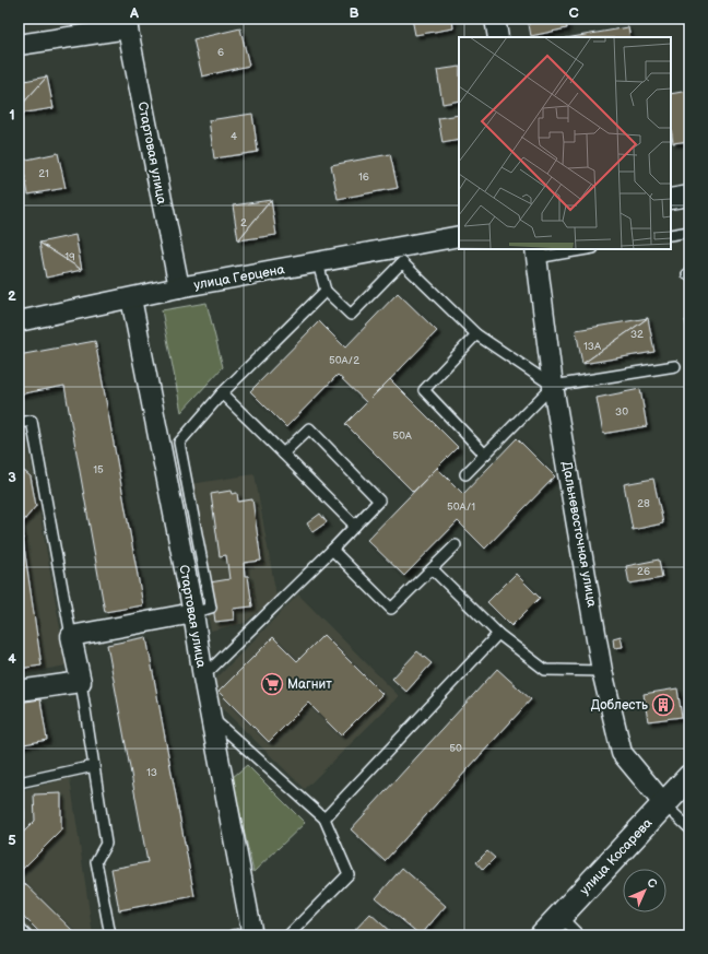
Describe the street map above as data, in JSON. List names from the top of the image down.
{
  "streets": {
    "street": [
      "Стартовая улица",
      "улица Герцена",
      "Дальневосточная улица",
      "улица Косарева"
    ]
  },
  "crossings": [
    ["Стартовая улица", "улица Герцена"],
    ["Дальневосточная улица", "улица Косарева"]
  ],
  "places": {
    "supermarket": ["Магнит"],
    "building": ["Доблесть"]
  },
  "house_numbers": [
    "6",
    "4",
    "21",
    "16",
    "2",
    "19",
    "32",
    "13А",
    "50А/2",
    "30",
    "50А",
    "15",
    "28",
    "50А/1",
    "26",
    "50",
    "13"
  ],
  "north": "top right",
  "grid": {
    "columns": ["A", "B", "C"],
    "rows": [
      "1",
      "2",
      "3",
      "4",
      "5"
    ]
  }
}
